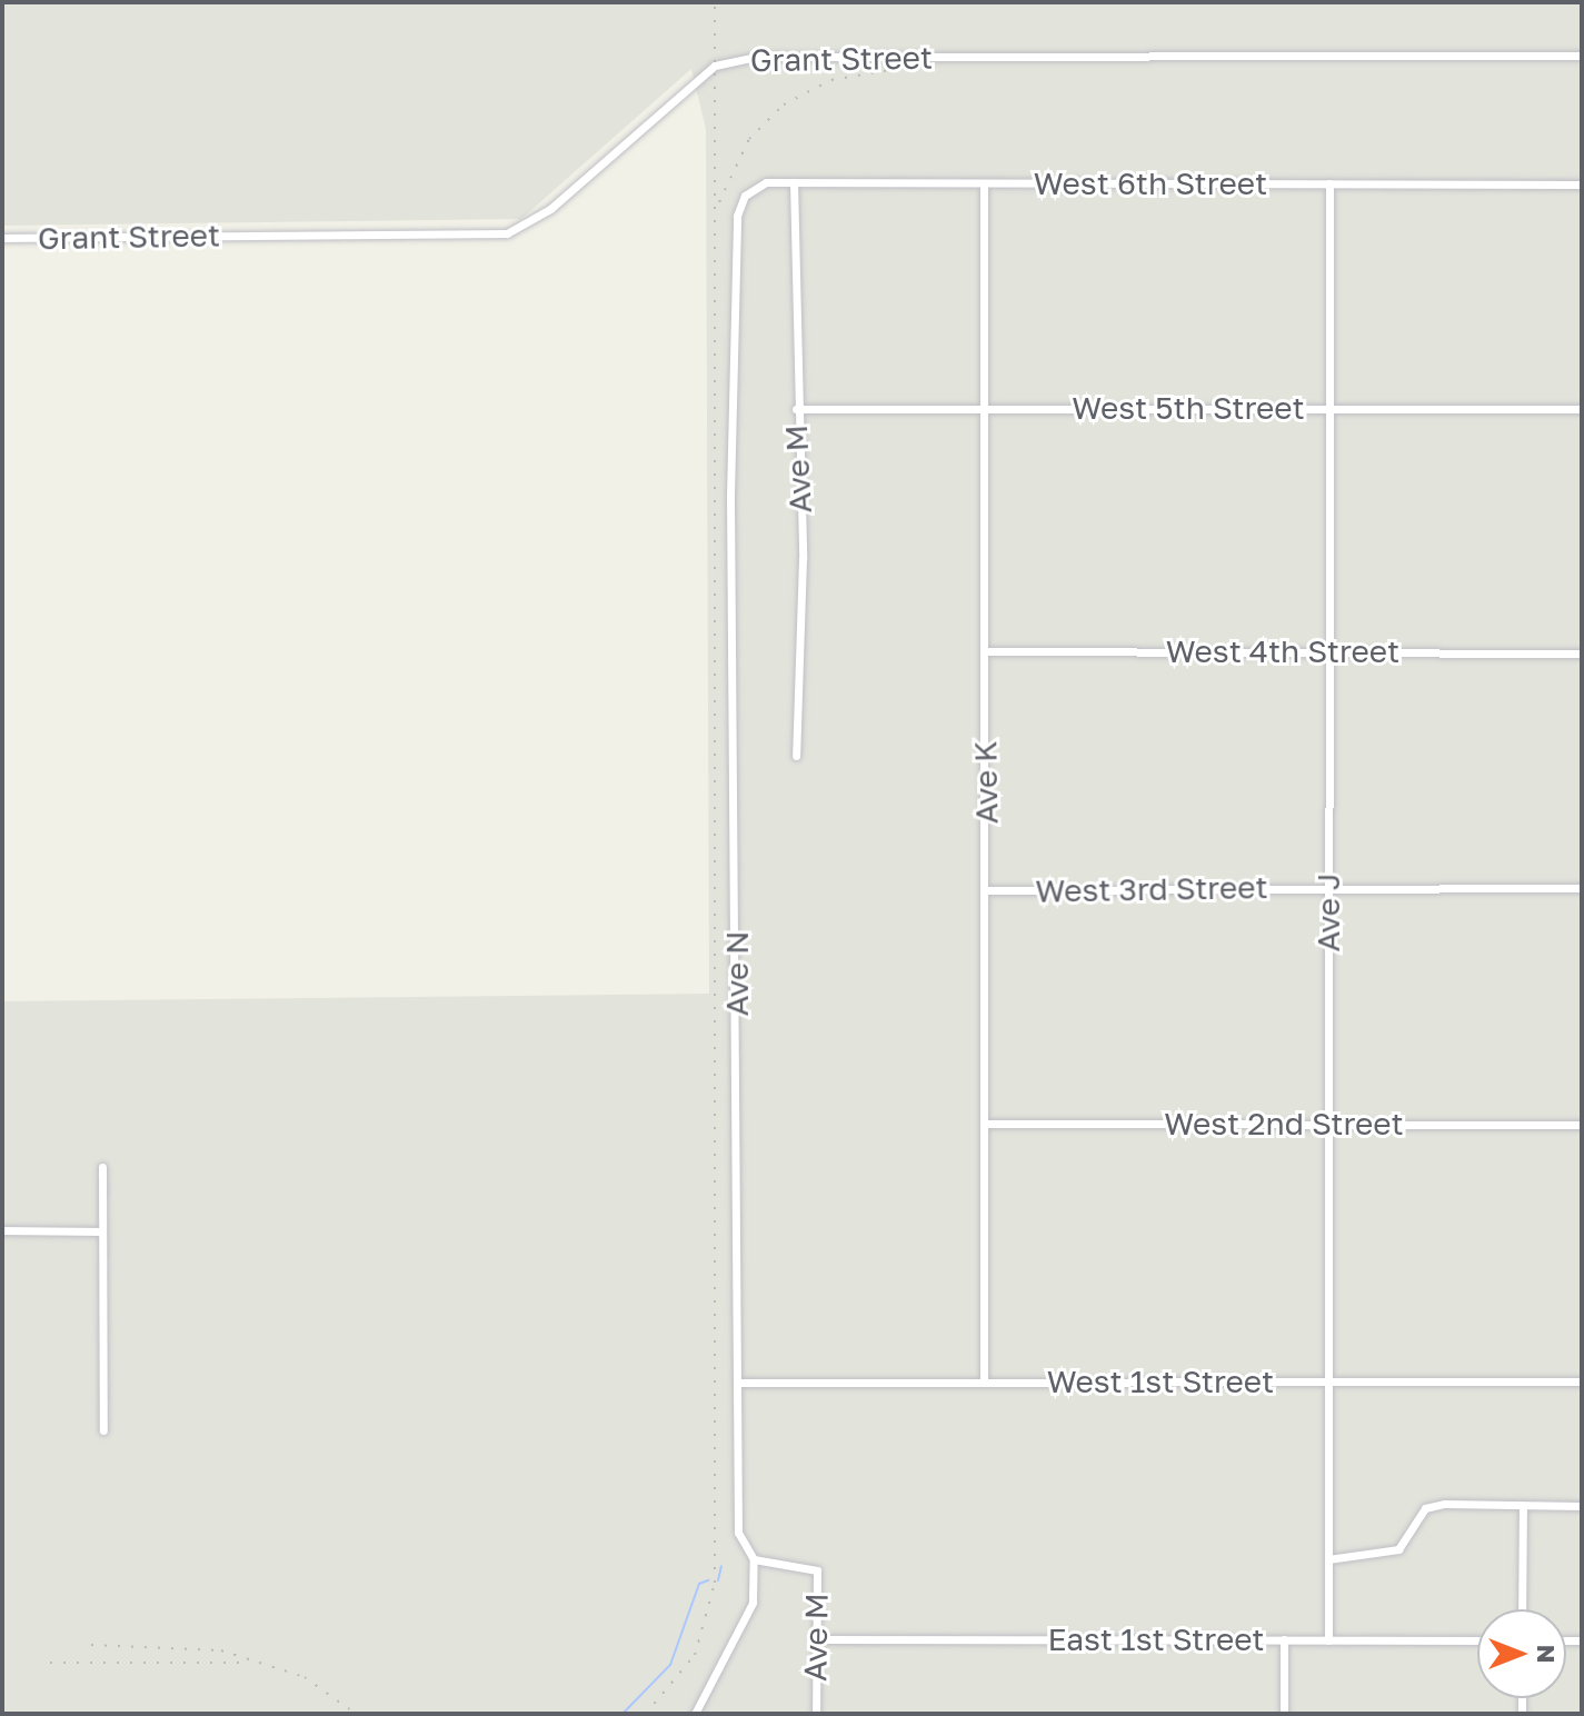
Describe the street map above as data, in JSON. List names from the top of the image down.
{
  "streets": {
    "street": [
      "Grant Street",
      "West 6th Street",
      "West 5th Street",
      "Ave M",
      "West 4th Street",
      "Ave K",
      "West 3rd Street",
      "Ave J",
      "Ave N",
      "West 2nd Street",
      "West 1st Street",
      "East 1st Street"
    ]
  },
  "crossings": [
    ["West 6th Street", "Ave M"],
    ["West 6th Street", "Ave K"],
    ["West 6th Street", "Ave J"],
    ["West 6th Street", "Ave N"],
    ["West 5th Street", "Ave M"],
    ["West 5th Street", "Ave K"],
    ["West 5th Street", "Ave J"],
    ["Ave M", "Ave N"],
    ["Ave M", "East 1st Street"],
    ["West 4th Street", "Ave K"],
    ["West 4th Street", "Ave J"],
    ["Ave K", "West 3rd Street"],
    ["Ave K", "West 2nd Street"],
    ["Ave K", "West 1st Street"],
    ["West 3rd Street", "Ave J"],
    ["Ave J", "West 2nd Street"],
    ["Ave J", "West 1st Street"],
    ["Ave J", "East 1st Street"],
    ["Ave N", "West 1st Street"]
  ],
  "north": "right"
}
